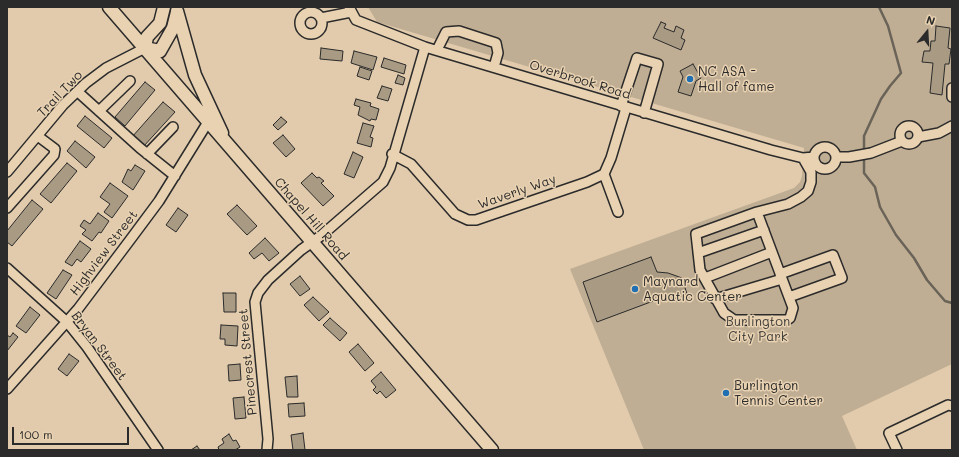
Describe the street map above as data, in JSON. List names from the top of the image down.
{
  "streets": {
    "main road": ["Chapel Hill Road"],
    "street": [
      "Overbrook Road",
      "Trail Two",
      "Waverly Way",
      "Highview Street",
      "Bryan Street",
      "Pinecrest Street"
    ]
  },
  "crossings": [
    ["Overbrook Road", "Pinecrest Street"],
    ["Trail Two", "Chapel Hill Road"],
    ["Waverly Way", "Pinecrest Street"],
    ["Chapel Hill Road", "Highview Street"],
    ["Chapel Hill Road", "Pinecrest Street"],
    ["Highview Street", "Bryan Street"]
  ],
  "parks": ["Burlington City Park"],
  "places": ["NC ASA - Hall of fame", "Maynard Aquatic Center", "Burlington Tennis Center"],
  "scale_bar": "100 m",
  "north": "top"
}
